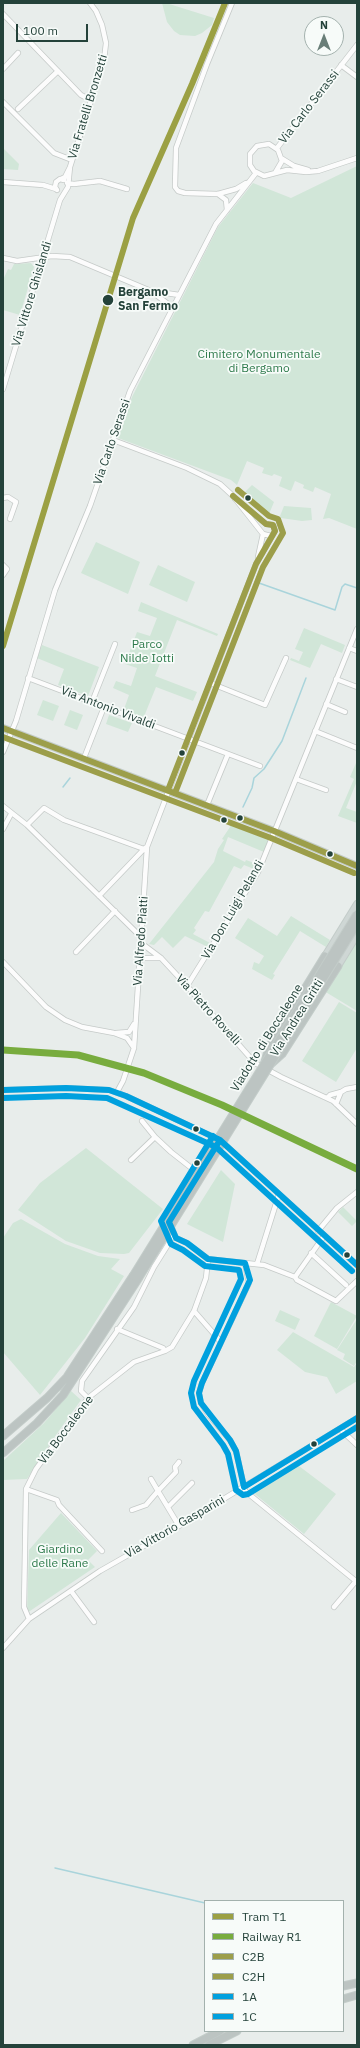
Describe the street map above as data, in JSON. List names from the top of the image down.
{
  "streets": {
    "highway": ["Viadotto di Boccaleone"],
    "main road": ["Via Andrea Gritti"],
    "street": [
      "Via Fratelli Bronzetti",
      "Via Carlo Serassi",
      "Via Vittore Ghislandi",
      "Via Antonio Vivaldi",
      "Via Don Luigi Pelandi",
      "Via Alfredo Piatti",
      "Via Pietro Rovelli",
      "Via Boccaleone",
      "Via Vittorio Gasparini"
    ]
  },
  "crossings": [
    ["Via Fratelli Bronzetti", "Via Vittore Ghislandi"],
    ["Via Carlo Serassi", "Via Antonio Vivaldi"],
    ["Via Antonio Vivaldi", "Via Alfredo Piatti"],
    ["Via Don Luigi Pelandi", "Via Pietro Rovelli"],
    ["Via Alfredo Piatti", "Via Pietro Rovelli"],
    ["Via Pietro Rovelli", "Via Andrea Gritti"],
    ["Via Pietro Rovelli", "Viadotto di Boccaleone"],
    ["Via Andrea Gritti", "Viadotto di Boccaleone"],
    ["Via Boccaleone", "Via Vittorio Gasparini"]
  ],
  "parks": ["Cimitero Monumentale di Bergamo", "Parco Nilde Iotti", "Giardino delle Rane"],
  "places": ["Bergamo San Fermo"],
  "lines": [
    "tram line T1",
    "transit line C2H",
    "transit line C2B",
    "rail line R1",
    "transit line 1A",
    "transit line 1C"
  ],
  "legend": [
    "Tram T1",
    "Railway R1",
    "C2B",
    "C2H",
    "1A",
    "1C"
  ],
  "scale_bar": "100 m",
  "north": "top"
}
